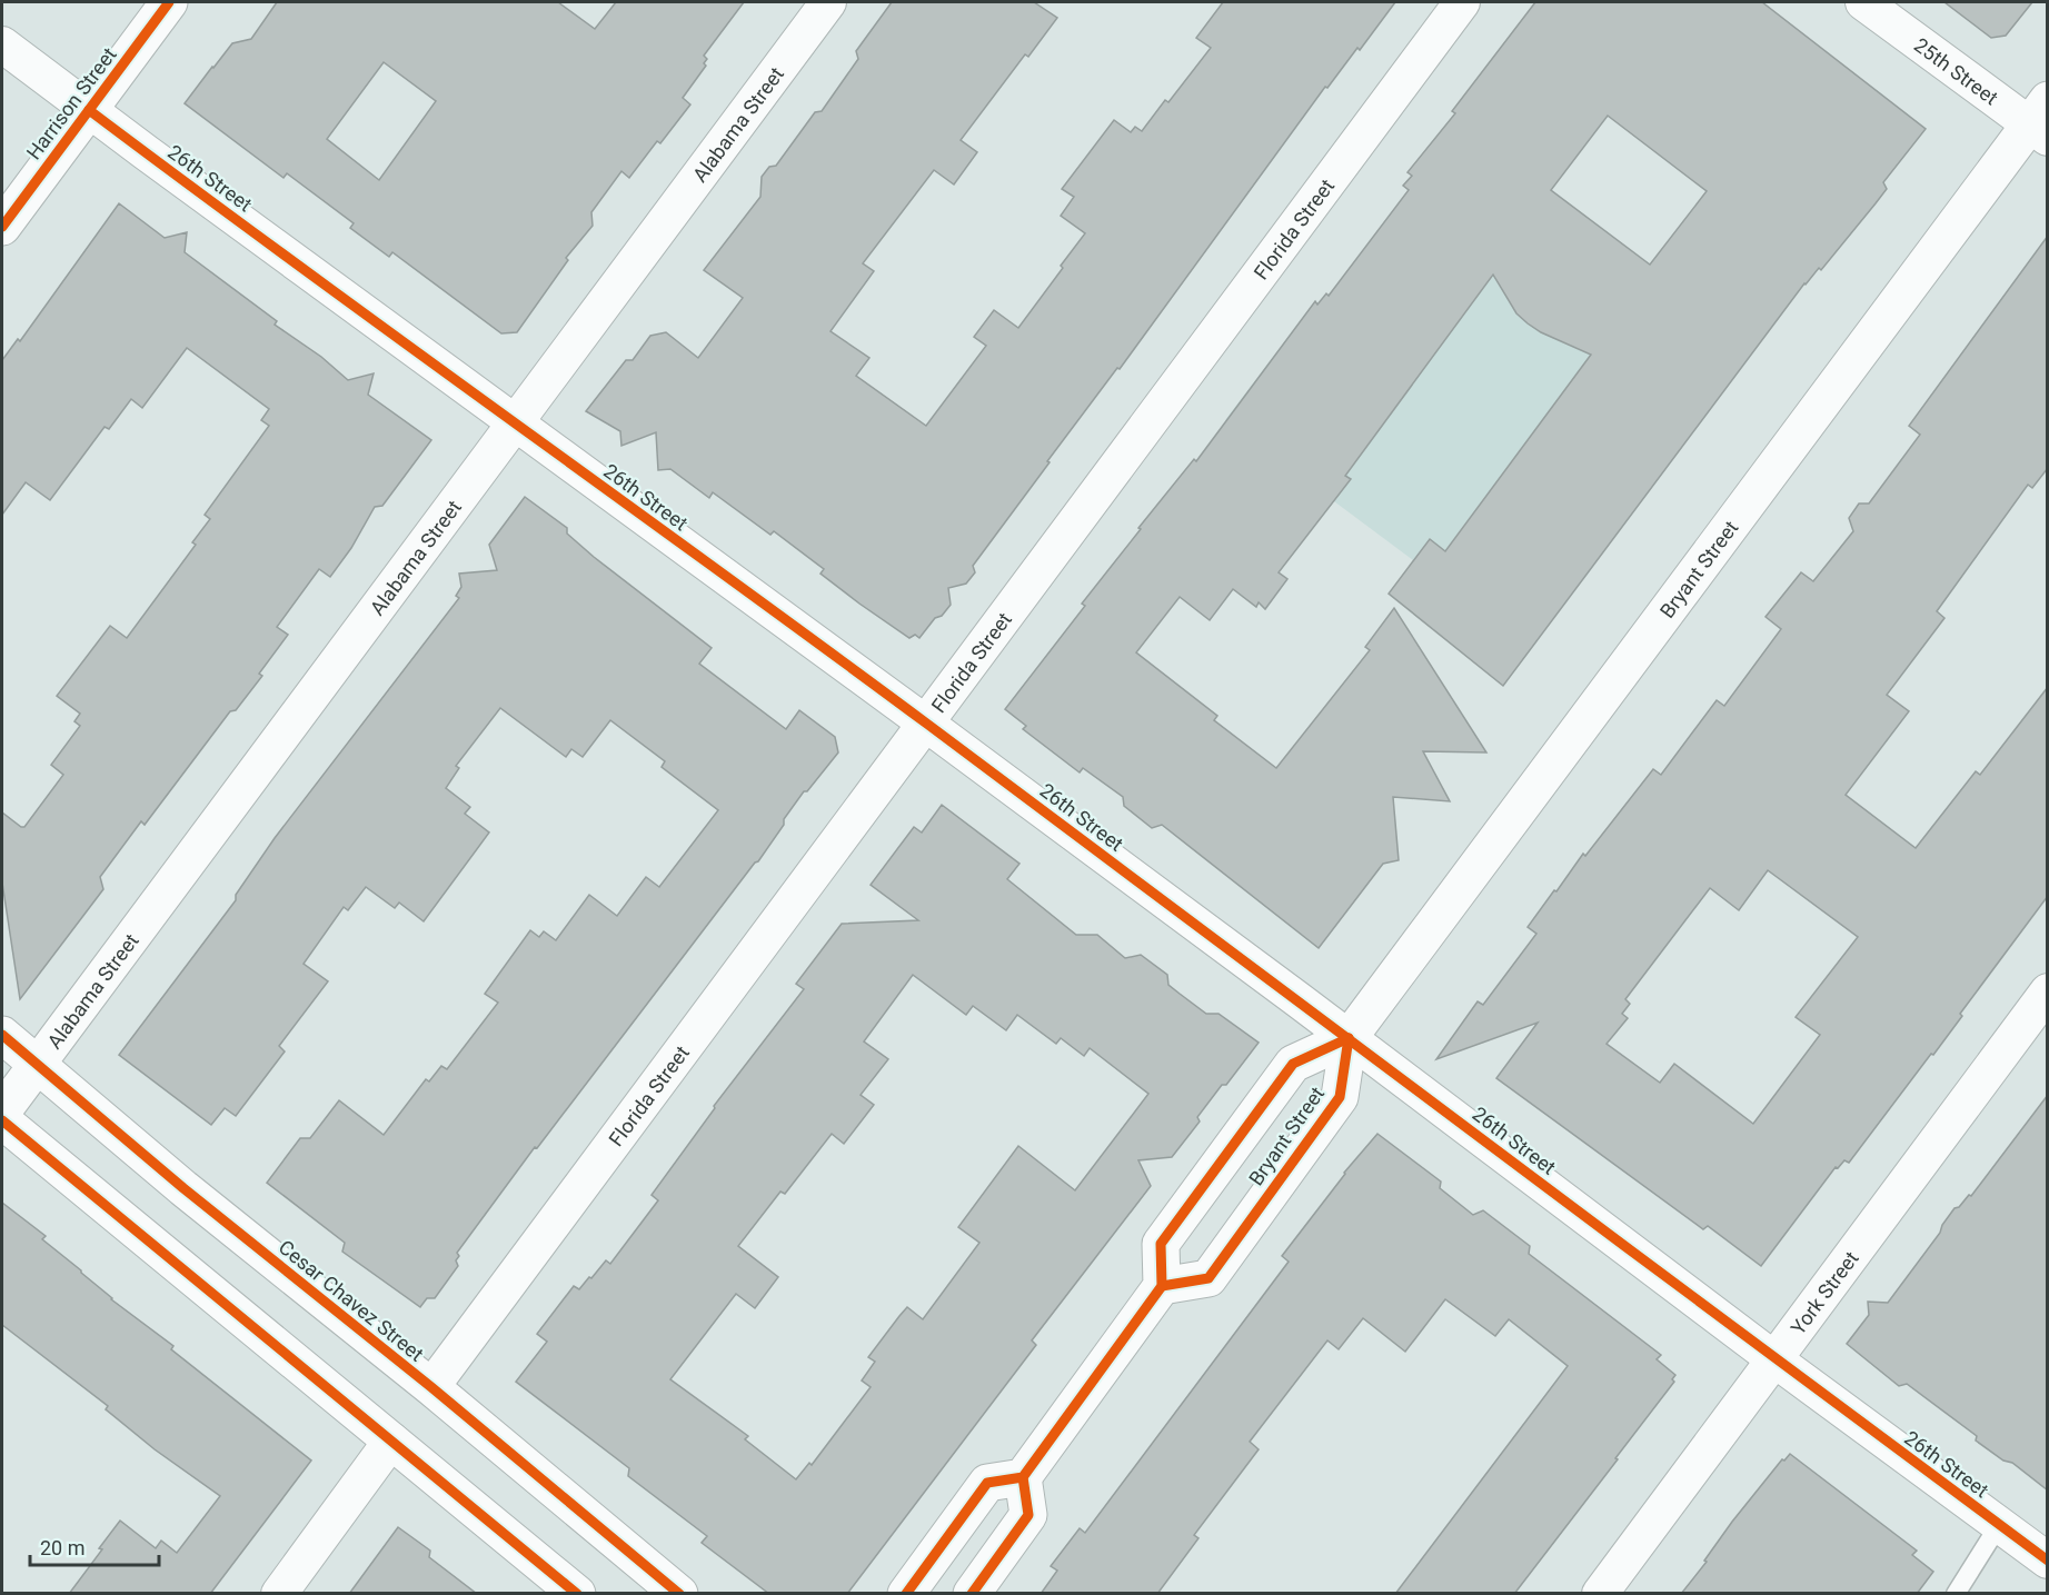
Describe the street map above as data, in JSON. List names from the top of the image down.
{
  "streets": {
    "street": [
      "25th Street",
      "Harrison Street",
      "Alabama Street",
      "26th Street",
      "Florida Street",
      "Bryant Street",
      "York Street",
      "Cesar Chavez Street"
    ]
  },
  "crossings": [
    ["25th Street", "Bryant Street"],
    ["Harrison Street", "26th Street"],
    ["Alabama Street", "26th Street"],
    ["Alabama Street", "Cesar Chavez Street"],
    ["26th Street", "Florida Street"],
    ["26th Street", "Bryant Street"],
    ["26th Street", "York Street"],
    ["Florida Street", "Cesar Chavez Street"]
  ],
  "scale_bar": "20 m"
}
